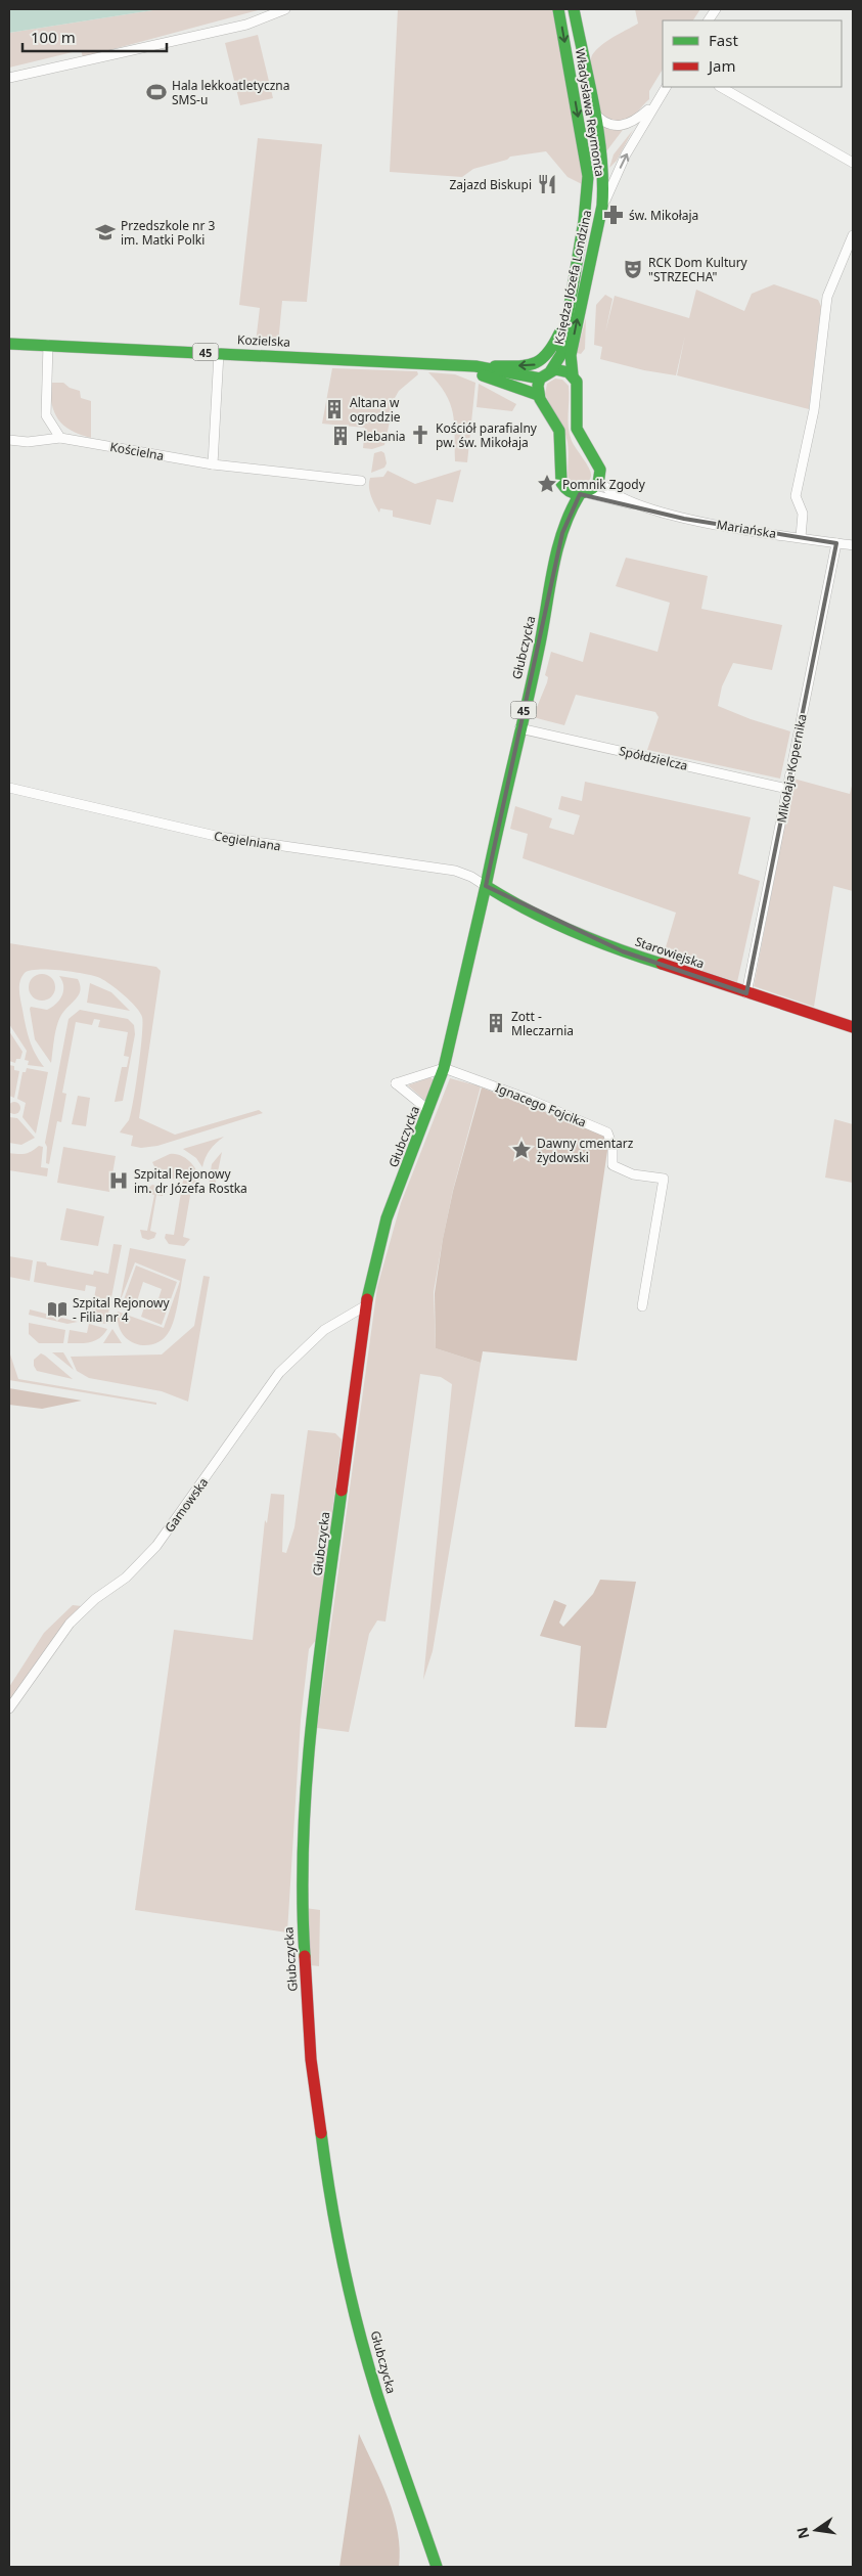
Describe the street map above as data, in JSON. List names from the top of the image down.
{
  "streets": {
    "main road": [
      "Władysława Reymonta",
      "Księdza Józefa Londzina",
      "Kozielska",
      "45",
      "Głubczycka",
      "Starowiejska"
    ],
    "street": [
      "Kościelna",
      "Mariańska",
      "Spółdzielcza",
      "Mikołaja Kopernika",
      "Cegielniana",
      "Ignacego Fojcika",
      "Gamowska"
    ]
  },
  "crossings": [
    ["Władysława Reymonta", "Księdza Józefa Londzina"],
    ["Księdza Józefa Londzina", "45"],
    ["Księdza Józefa Londzina", "Mariańska"],
    ["Kozielska", "45"],
    ["45", "Mariańska"],
    ["45", "Głubczycka"],
    ["Mariańska", "Głubczycka"],
    ["Mariańska", "Mikołaja Kopernika"],
    ["Głubczycka", "Spółdzielcza"],
    ["Głubczycka", "Cegielniana"],
    ["Głubczycka", "Starowiejska"],
    ["Głubczycka", "Ignacego Fojcika"],
    ["Głubczycka", "Gamowska"],
    ["Spółdzielcza", "Mikołaja Kopernika"],
    ["Mikołaja Kopernika", "Starowiejska"],
    ["Cegielniana", "Starowiejska"]
  ],
  "places": {
    "sports": ["Hala lekkoatletyczna SMS-u"],
    "restaurant": ["Zajazd Biskupi"],
    "pharmacy": ["św. Mikołaja"],
    "school or university": ["Przedszkole nr 3 im. Matki Polki"],
    "theatre": ["RCK Dom Kultury \"STRZECHA\""],
    "building": ["Altana w ogrodzie", "Plebania", "Zott - Mleczarnia"],
    "church": ["Kościół parafialny pw. św. Mikołaja"],
    "place": ["Pomnik Zgody", "Dawny cmentarz żydowski"],
    "hospital": ["Szpital Rejonowy im. dr Józefa Rostka"],
    "library": ["Szpital Rejonowy - Filia nr 4"]
  },
  "legend": ["Fast", "Jam"],
  "scale_bar": "100 m",
  "north": "left"
}
